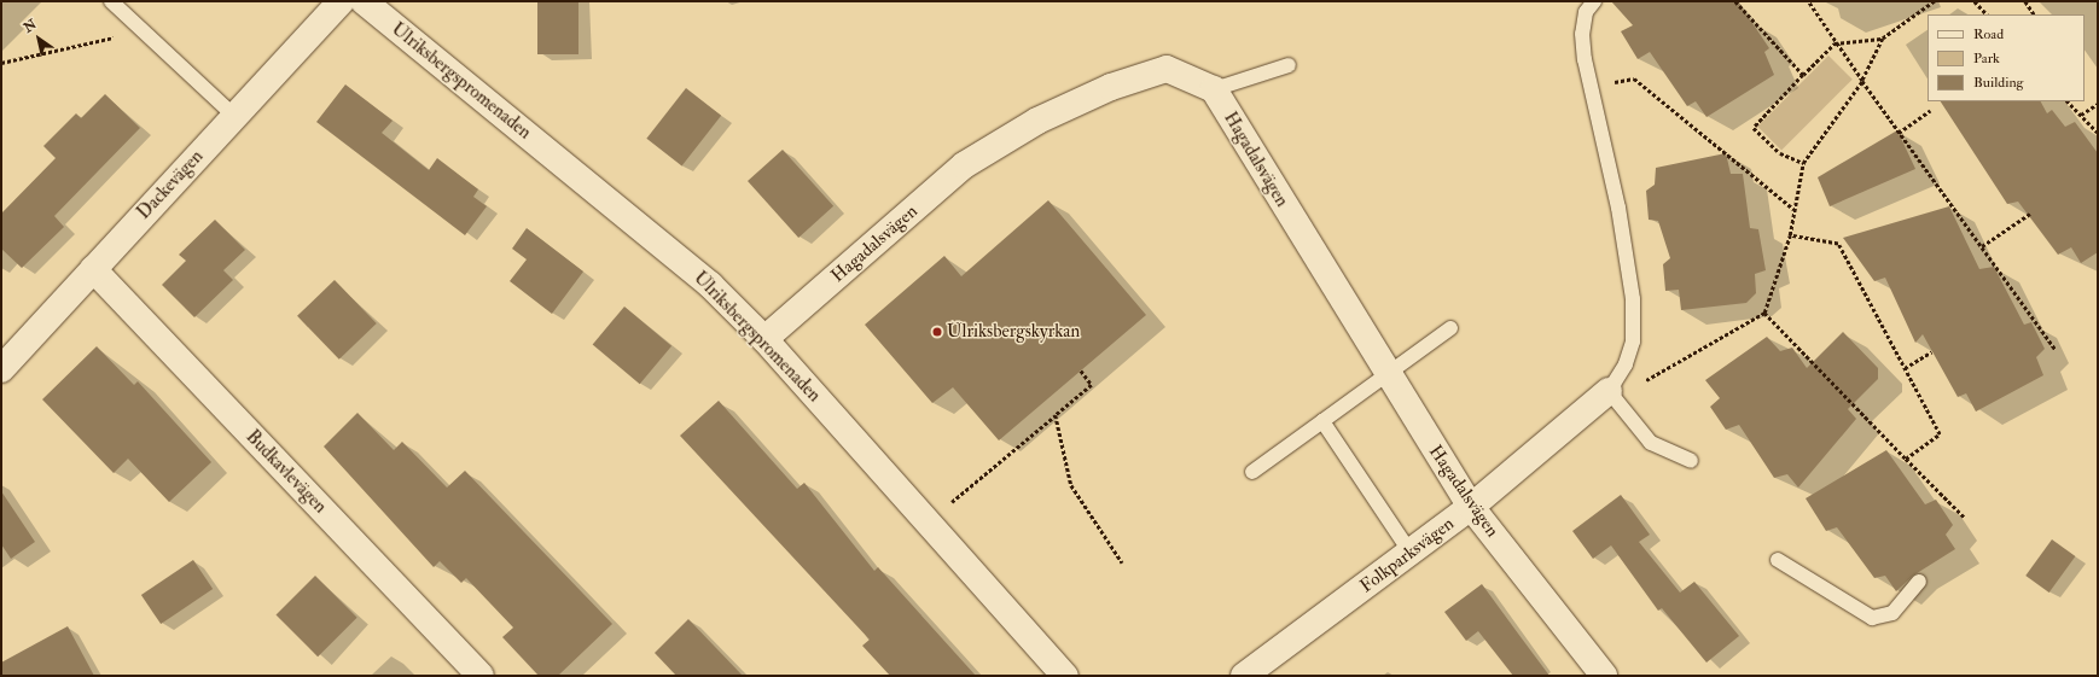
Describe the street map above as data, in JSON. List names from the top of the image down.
{
  "streets": {
    "street": [
      "Ulriksbergspromenaden",
      "Hagadalsvägen",
      "Dackevägen",
      "Budkavlevägen",
      "Folkparksvägen"
    ]
  },
  "crossings": [
    ["Ulriksbergspromenaden", "Hagadalsvägen"],
    ["Hagadalsvägen", "Folkparksvägen"],
    ["Dackevägen", "Budkavlevägen"]
  ],
  "places": ["Ulriksbergskyrkan"],
  "legend": ["Road", "Park", "Building"],
  "north": "top left"
}
